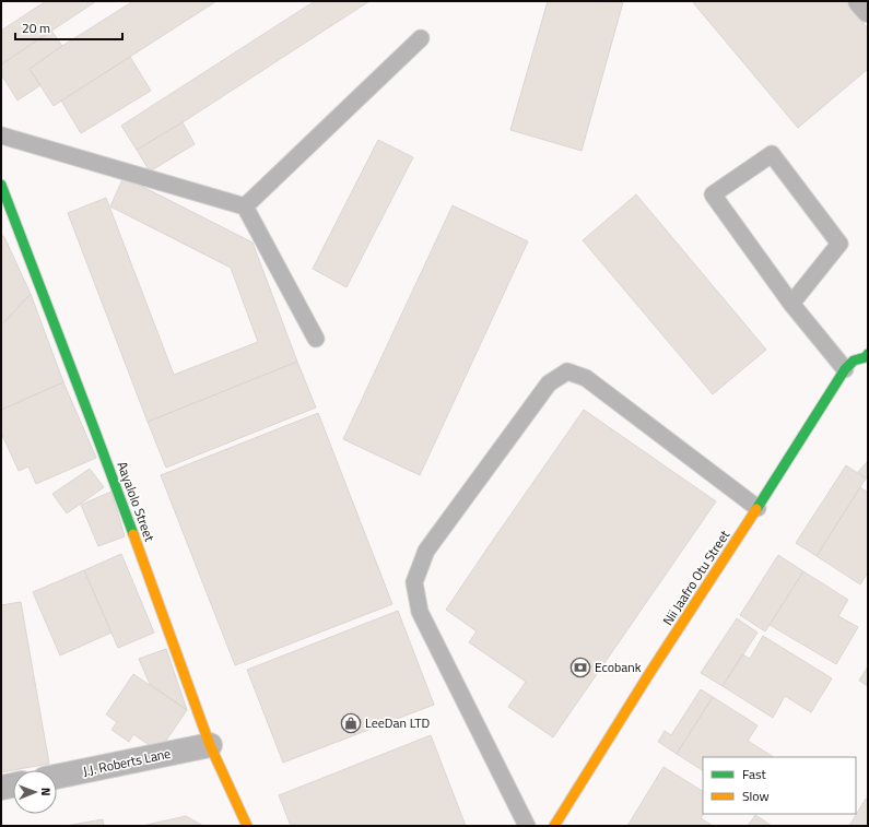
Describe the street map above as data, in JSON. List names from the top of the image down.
{
  "streets": {
    "street": ["Aayalolo Street", "Nii Jaafro Otu Street", "J.J. Roberts Lane"]
  },
  "crossings": [
    ["Aayalolo Street", "J.J. Roberts Lane"]
  ],
  "places": {
    "bank": ["Ecobank"],
    "shop": ["LeeDan LTD"]
  },
  "legend": ["Fast", "Slow"],
  "scale_bar": "20 m",
  "north": "right"
}
